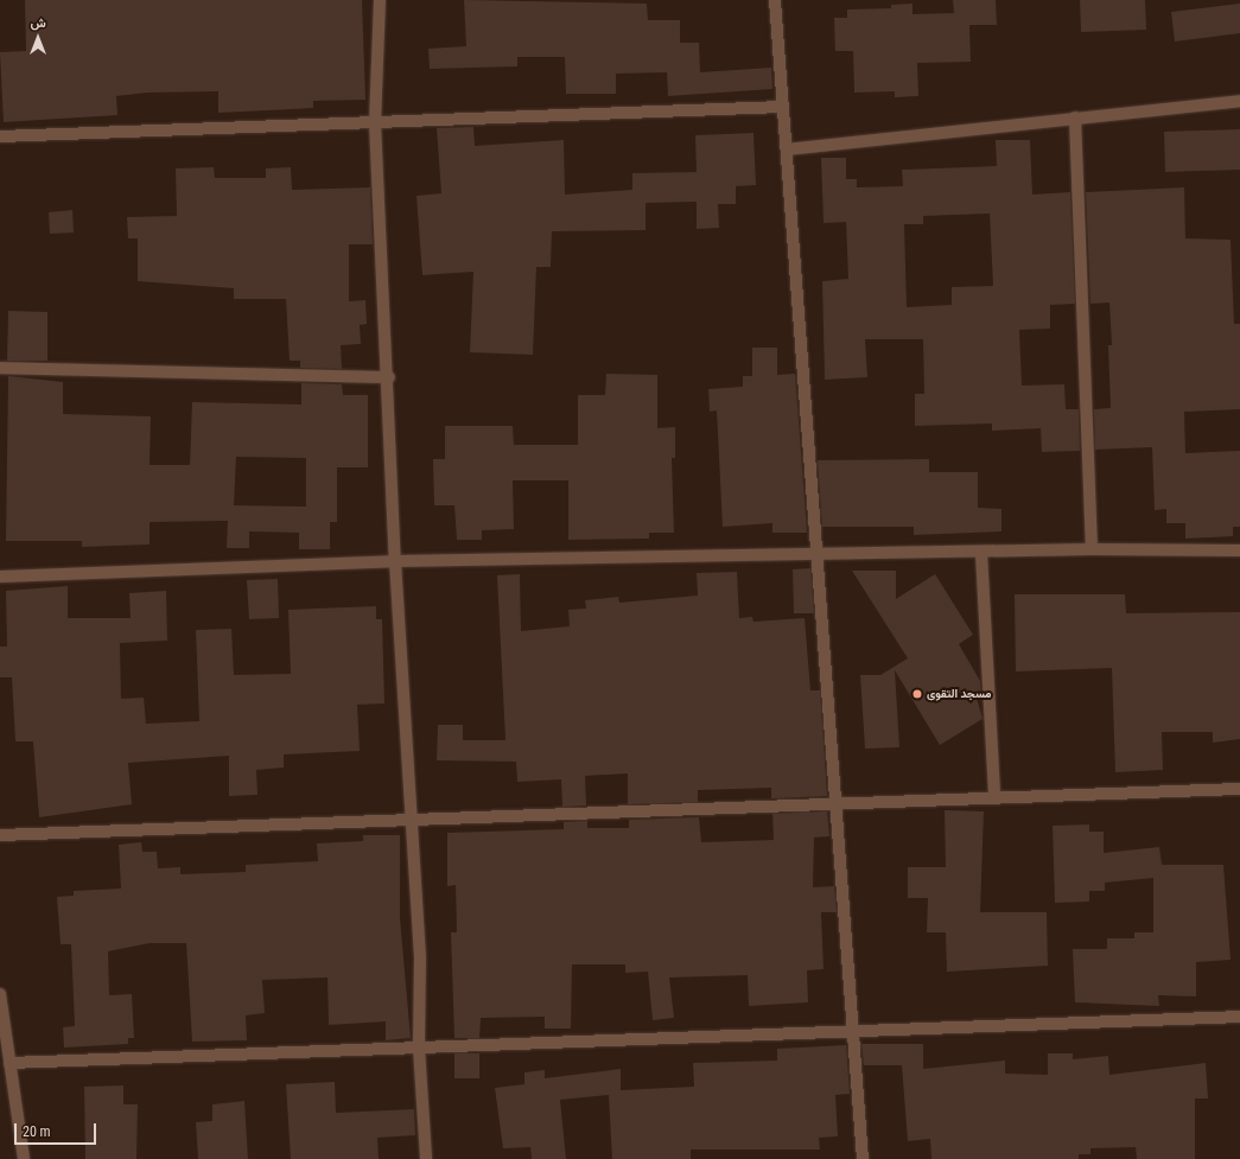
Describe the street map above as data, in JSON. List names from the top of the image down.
{
  "places": ["مسجد التقوى"],
  "scale_bar": "20 m",
  "north": "top"
}
